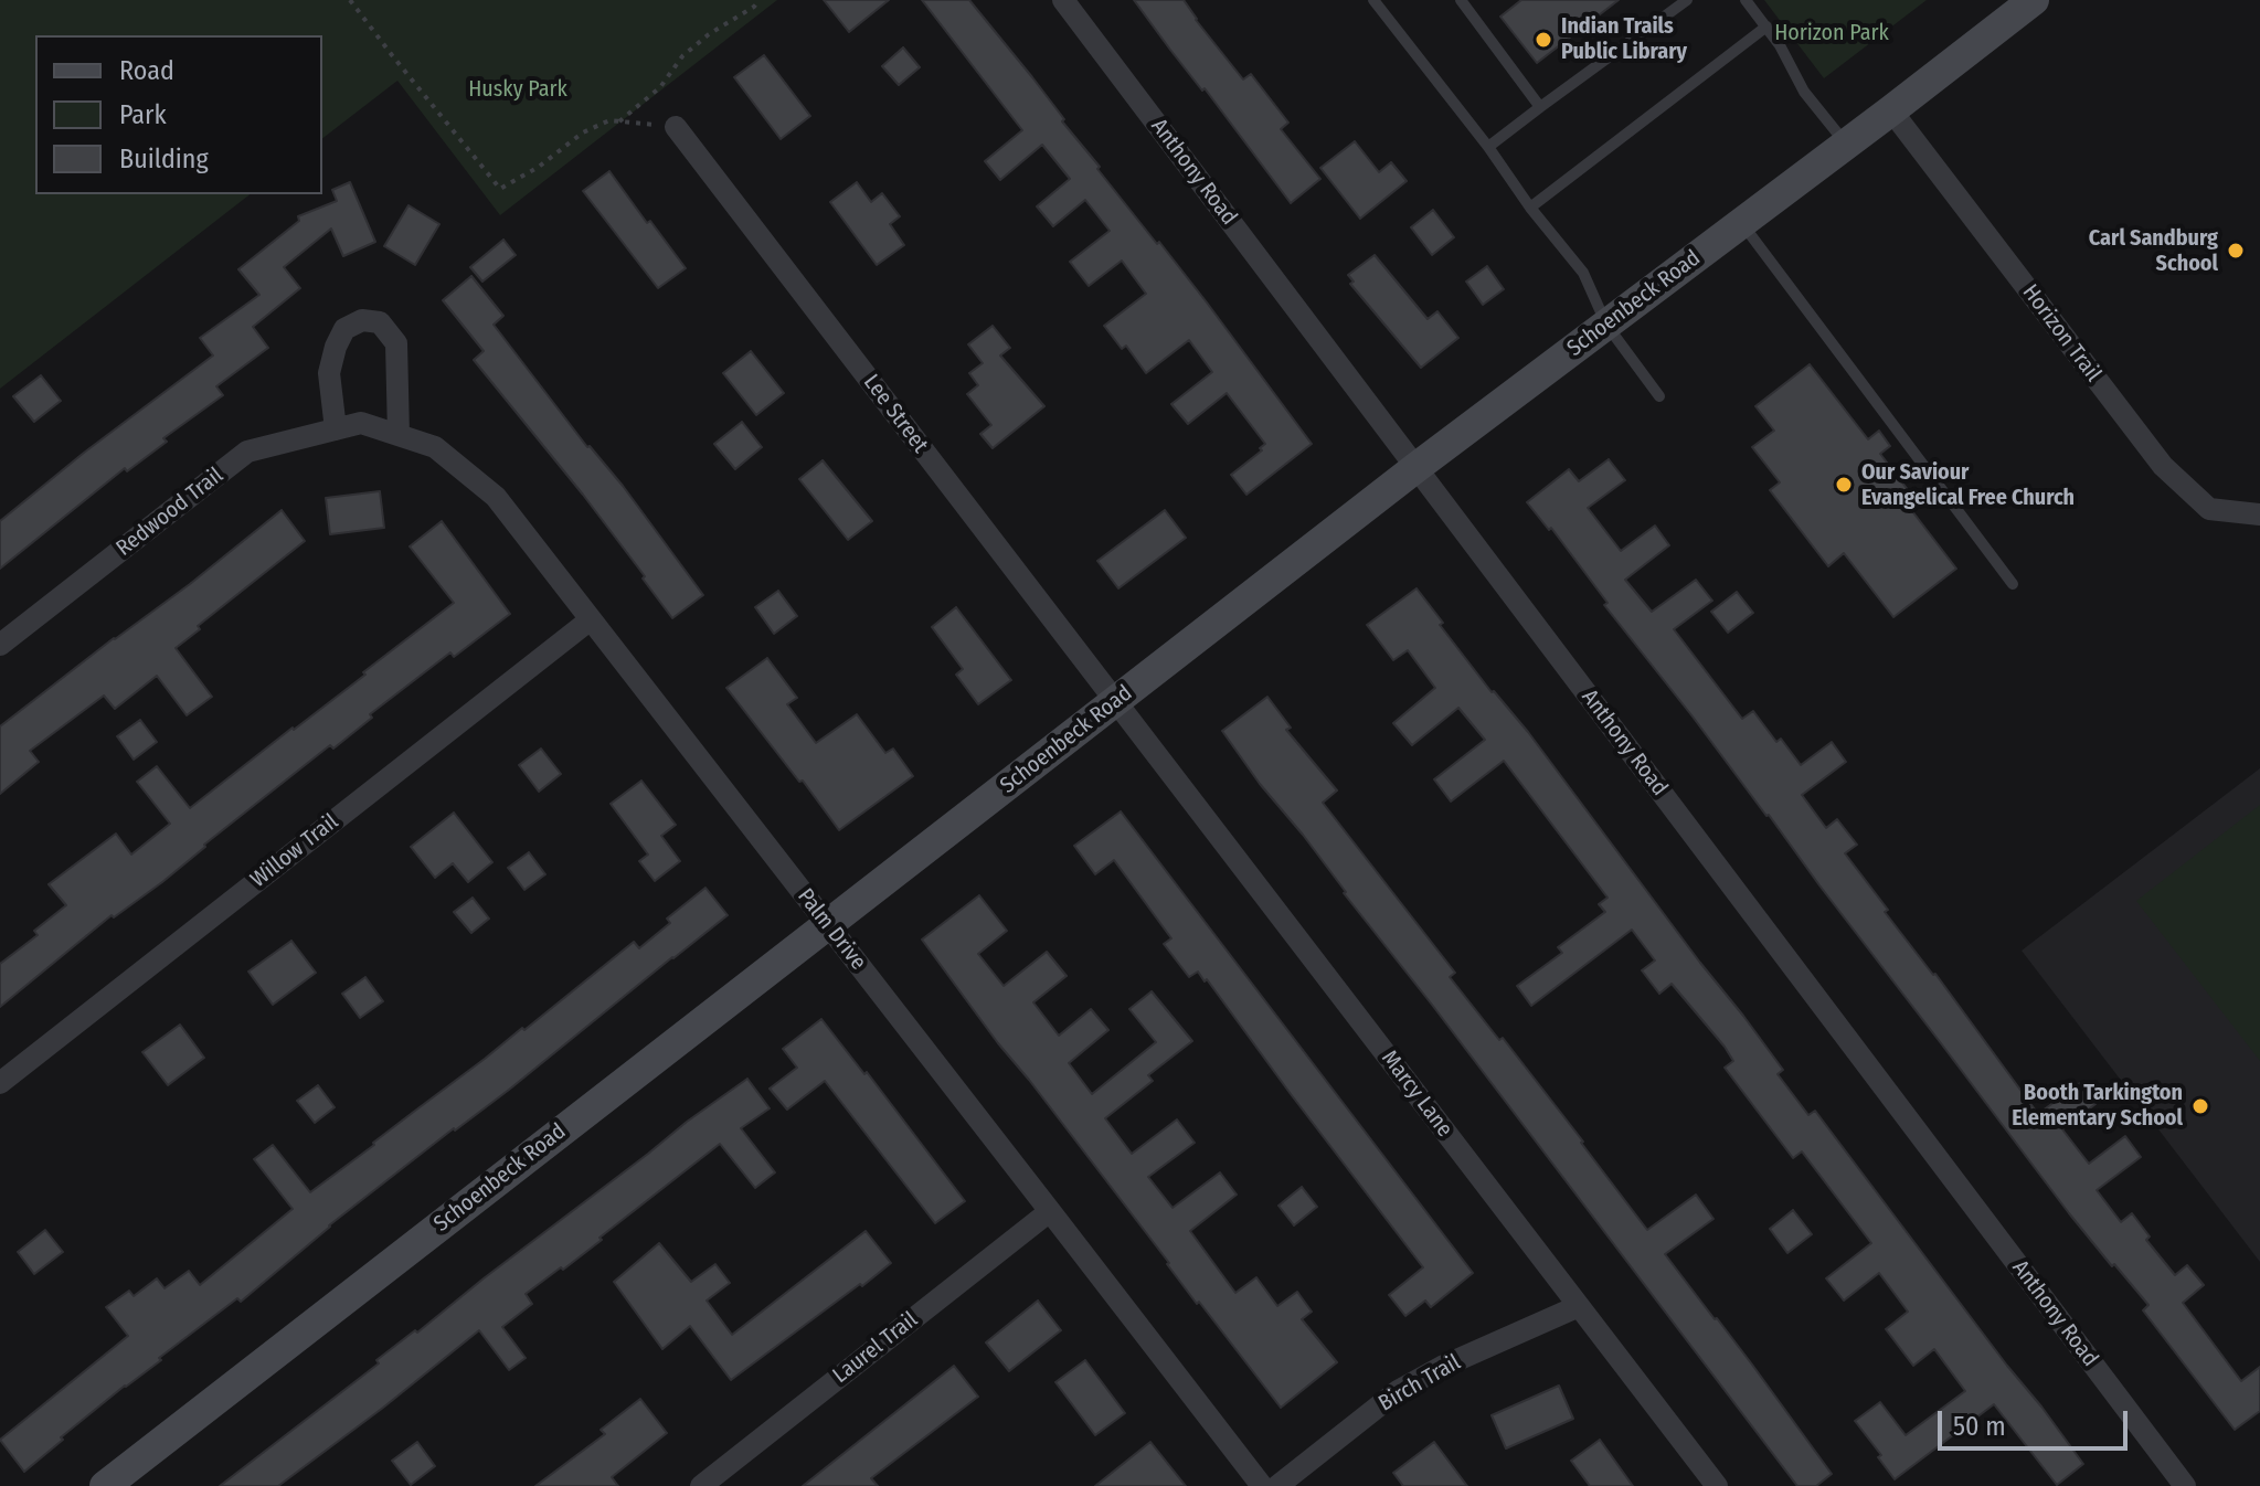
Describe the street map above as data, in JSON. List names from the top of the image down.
{
  "streets": {
    "main road": ["Schoenbeck Road"],
    "street": [
      "Anthony Road",
      "Horizon Trail",
      "Lee Street",
      "Redwood Trail",
      "Willow Trail",
      "Palm Drive",
      "Marcy Lane",
      "Laurel Trail",
      "Birch Trail"
    ]
  },
  "crossings": [
    ["Anthony Road", "Schoenbeck Road"],
    ["Schoenbeck Road", "Horizon Trail"],
    ["Schoenbeck Road", "Lee Street"],
    ["Schoenbeck Road", "Palm Drive"],
    ["Schoenbeck Road", "Marcy Lane"],
    ["Lee Street", "Marcy Lane"],
    ["Redwood Trail", "Palm Drive"],
    ["Willow Trail", "Palm Drive"],
    ["Palm Drive", "Laurel Trail"],
    ["Marcy Lane", "Birch Trail"]
  ],
  "parks": ["Horizon Park", "Husky Park"],
  "places": [
    "Indian Trails Public Library",
    "Carl Sandburg School",
    "Our Saviour Evangelical Free Church",
    "Booth Tarkington Elementary School"
  ],
  "legend": ["Road", "Park", "Building"],
  "scale_bar": "50 m"
}
